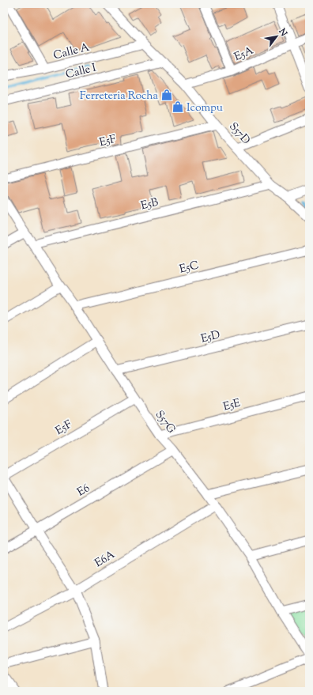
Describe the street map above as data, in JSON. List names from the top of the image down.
{
  "streets": {
    "street": [
      "Calle A",
      "E5A",
      "Calle I",
      "S57D",
      "E5F",
      "E5B",
      "E5C",
      "E5D",
      "E5E",
      "S57G",
      "E6",
      "E6A"
    ]
  },
  "crossings": [
    ["Calle A", "S57D"],
    ["E5A", "S57D"],
    ["Calle I", "S57D"],
    ["S57D", "E5F"],
    ["S57D", "E5B"],
    ["E5F", "S57G"],
    ["E5B", "S57G"],
    ["E5C", "S57G"],
    ["E5D", "S57G"],
    ["E5E", "S57G"],
    ["S57G", "E6"],
    ["S57G", "E6A"]
  ],
  "places": {
    "shop": ["Ferreteria Rocha", "Icompu"]
  },
  "north": "top right"
}
